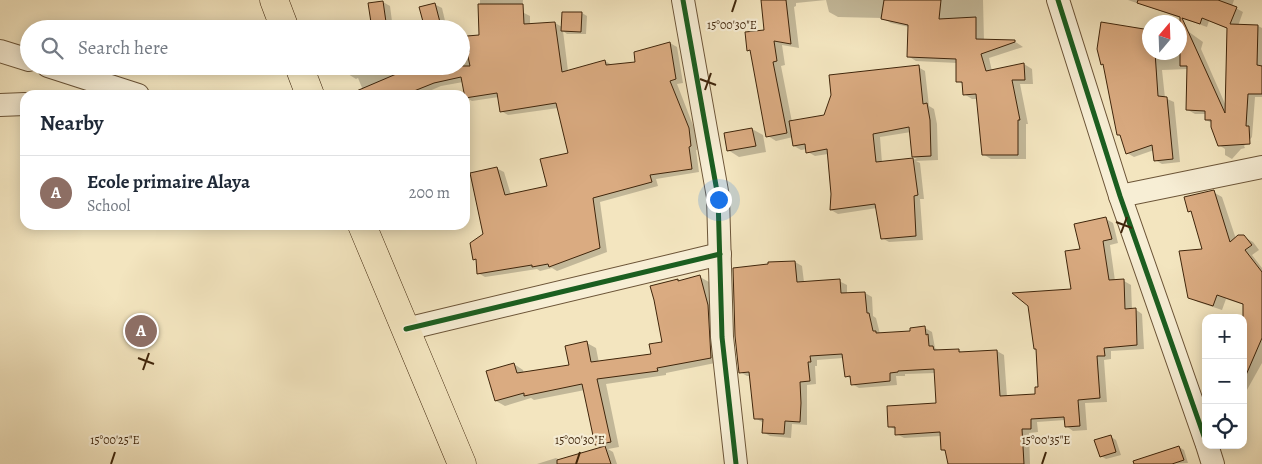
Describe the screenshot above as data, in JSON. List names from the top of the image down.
{
  "north": "top",
  "page": {
    "search": "Search here",
    "heading": "Nearby",
    "list": [
      {
        "mark": "A",
        "name": "Ecole primaire Alaya",
        "note": "School",
        "value": "200 m"
      }
    ],
    "pins": "A",
    "map_buttons": ["+", "−"]
  },
  "coordinates": ["15°00'30\"E", "15°00'25\"E", "15°00'35\"E"]
}
